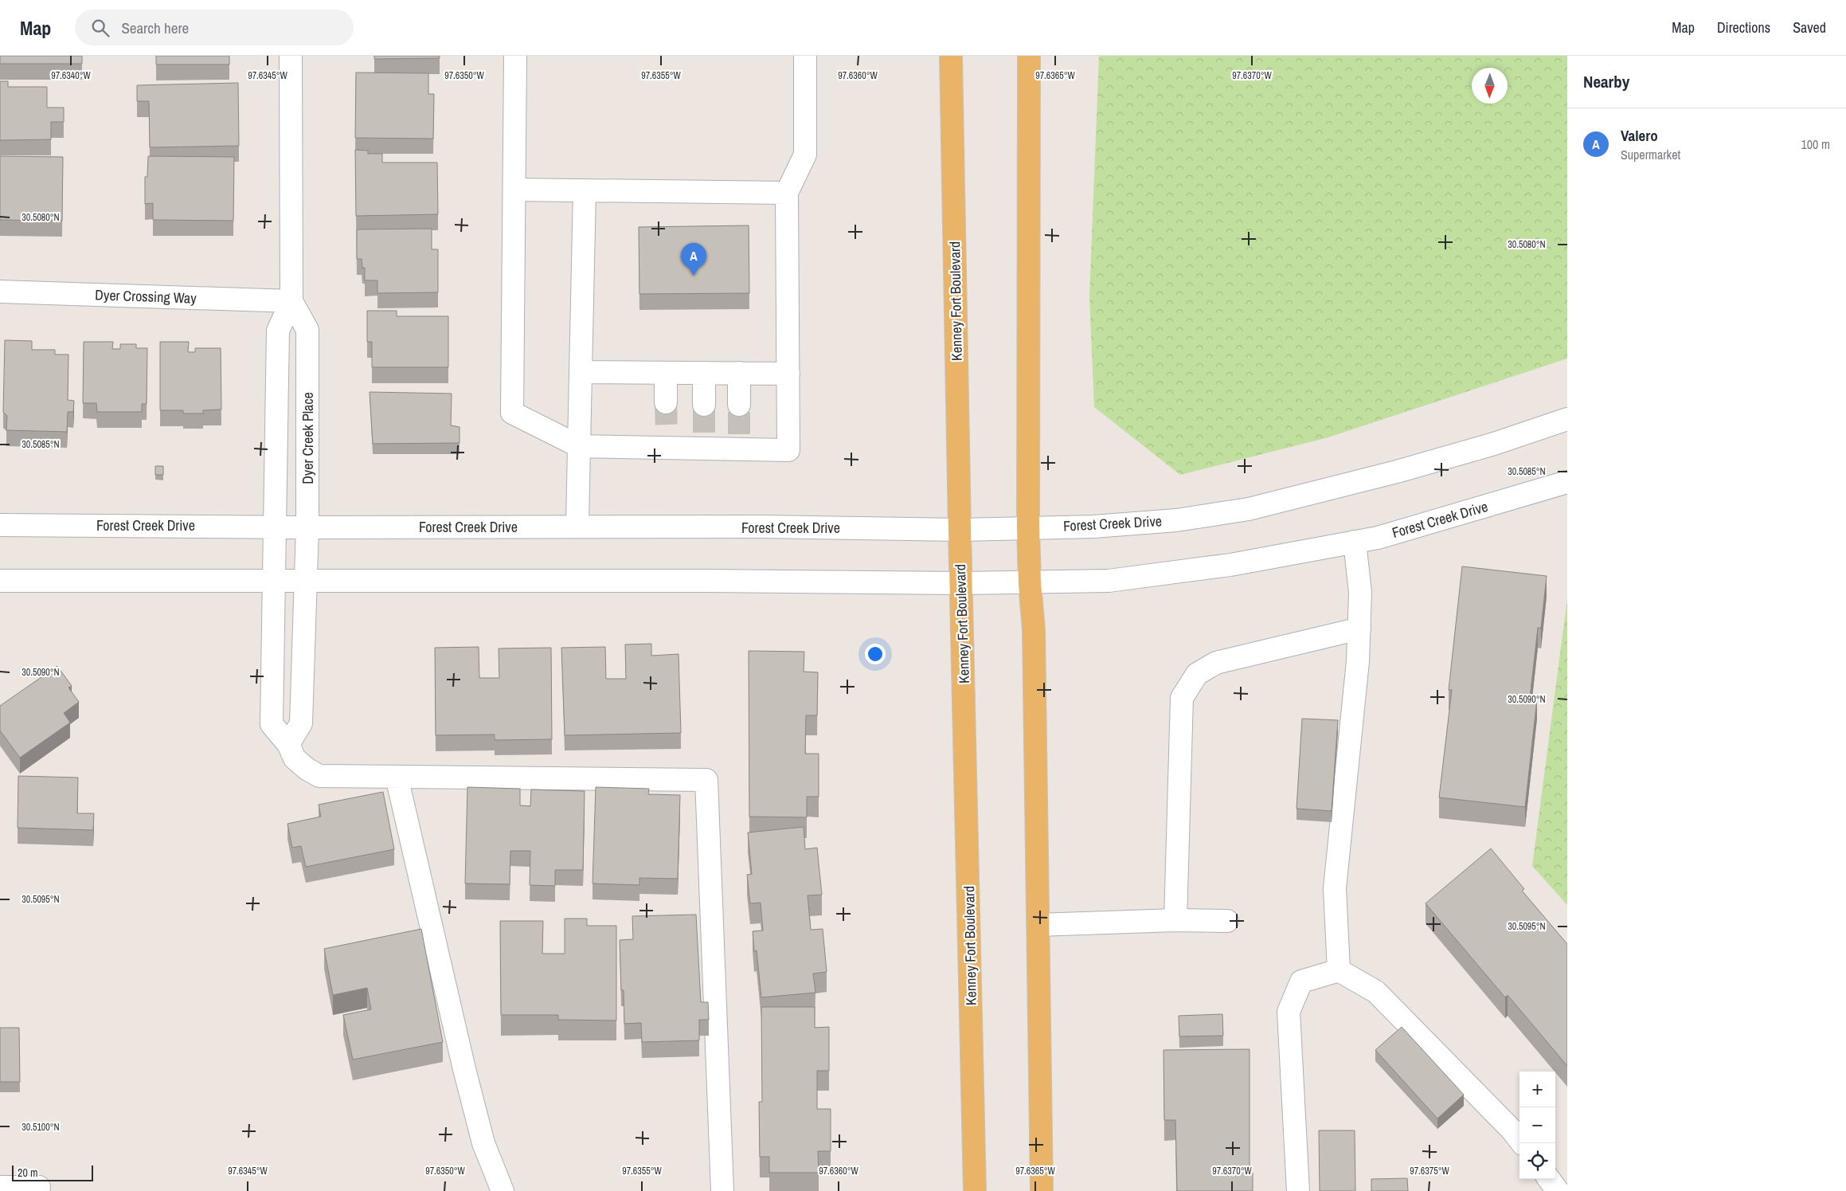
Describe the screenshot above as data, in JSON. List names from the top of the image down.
{
  "streets": {
    "main road": ["Kenney Fort Boulevard"],
    "street": ["Dyer Crossing Way", "Dyer Creek Place", "Forest Creek Drive"]
  },
  "crossings": [
    ["Dyer Crossing Way", "Dyer Creek Place"],
    ["Kenney Fort Boulevard", "Forest Creek Drive"],
    ["Dyer Creek Place", "Forest Creek Drive"]
  ],
  "scale_bar": "20 m",
  "north": "bottom",
  "page": {
    "header": "Map",
    "search": "Search here",
    "nav": ["Map", "Directions", "Saved"],
    "heading": "Nearby",
    "list": [
      {
        "mark": "A",
        "name": "Valero",
        "note": "Supermarket",
        "value": "100 m"
      }
    ],
    "pins": "A",
    "map_buttons": ["+", "−"],
    "scale": "20 m"
  },
  "coordinates": [
    "97.6340°W",
    "97.6345°W",
    "97.6350°W",
    "97.6355°W",
    "97.6360°W",
    "97.6365°W",
    "97.6370°W",
    "30.5080°N",
    "30.5085°N",
    "30.5090°N",
    "30.5095°N",
    "30.5100°N",
    "97.6375°W"
  ]
}
